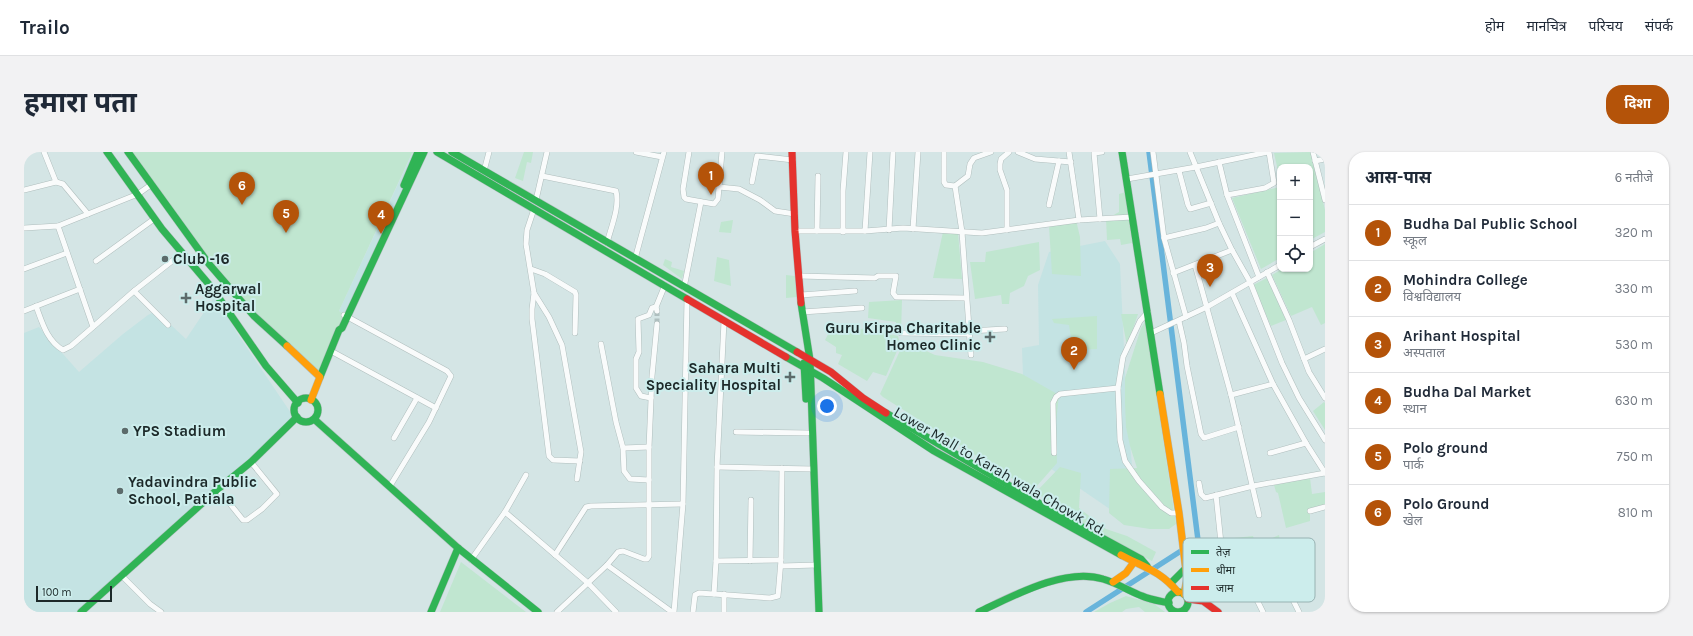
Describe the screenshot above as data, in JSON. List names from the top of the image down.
{
  "streets": {
    "main road": ["Lower Mall to Karah wala Chowk Rd."]
  },
  "places": {
    "other": ["Club -16", "YPS Stadium", "Yadavindra Public School, Patiala"],
    "health": ["Aggarwal Hospital", "Guru Kirpa Charitable Homeo Clinic", "Sahara Multi Speciality Hospital"]
  },
  "legend": ["तेज़", "धीमा", "जाम"],
  "scale_bar": "100 m",
  "page": {
    "header": "Trailo",
    "nav": [
      "होम",
      "मानचित्र",
      "परिचय",
      "संपर्क"
    ],
    "buttons": "दिशा",
    "title": "हमारा पता",
    "heading": ["आस-पास", "6 नतीजे"],
    "pins": [
      "1",
      "6",
      "5",
      "4",
      "3",
      "2"
    ],
    "map_buttons": ["+", "−"],
    "list": [
      {
        "mark": "1",
        "name": "Budha Dal Public School",
        "note": "स्कूल",
        "value": "320 m"
      },
      {
        "mark": "2",
        "name": "Mohindra College",
        "note": "विश्वविद्यालय",
        "value": "330 m"
      },
      {
        "mark": "3",
        "name": "Arihant Hospital",
        "note": "अस्पताल",
        "value": "530 m"
      },
      {
        "mark": "4",
        "name": "Budha Dal Market",
        "note": "स्थान",
        "value": "630 m"
      },
      {
        "mark": "5",
        "name": "Polo ground",
        "note": "पार्क",
        "value": "750 m"
      },
      {
        "mark": "6",
        "name": "Polo Ground",
        "note": "खेल",
        "value": "810 m"
      }
    ],
    "scale": "100 m"
  }
}
